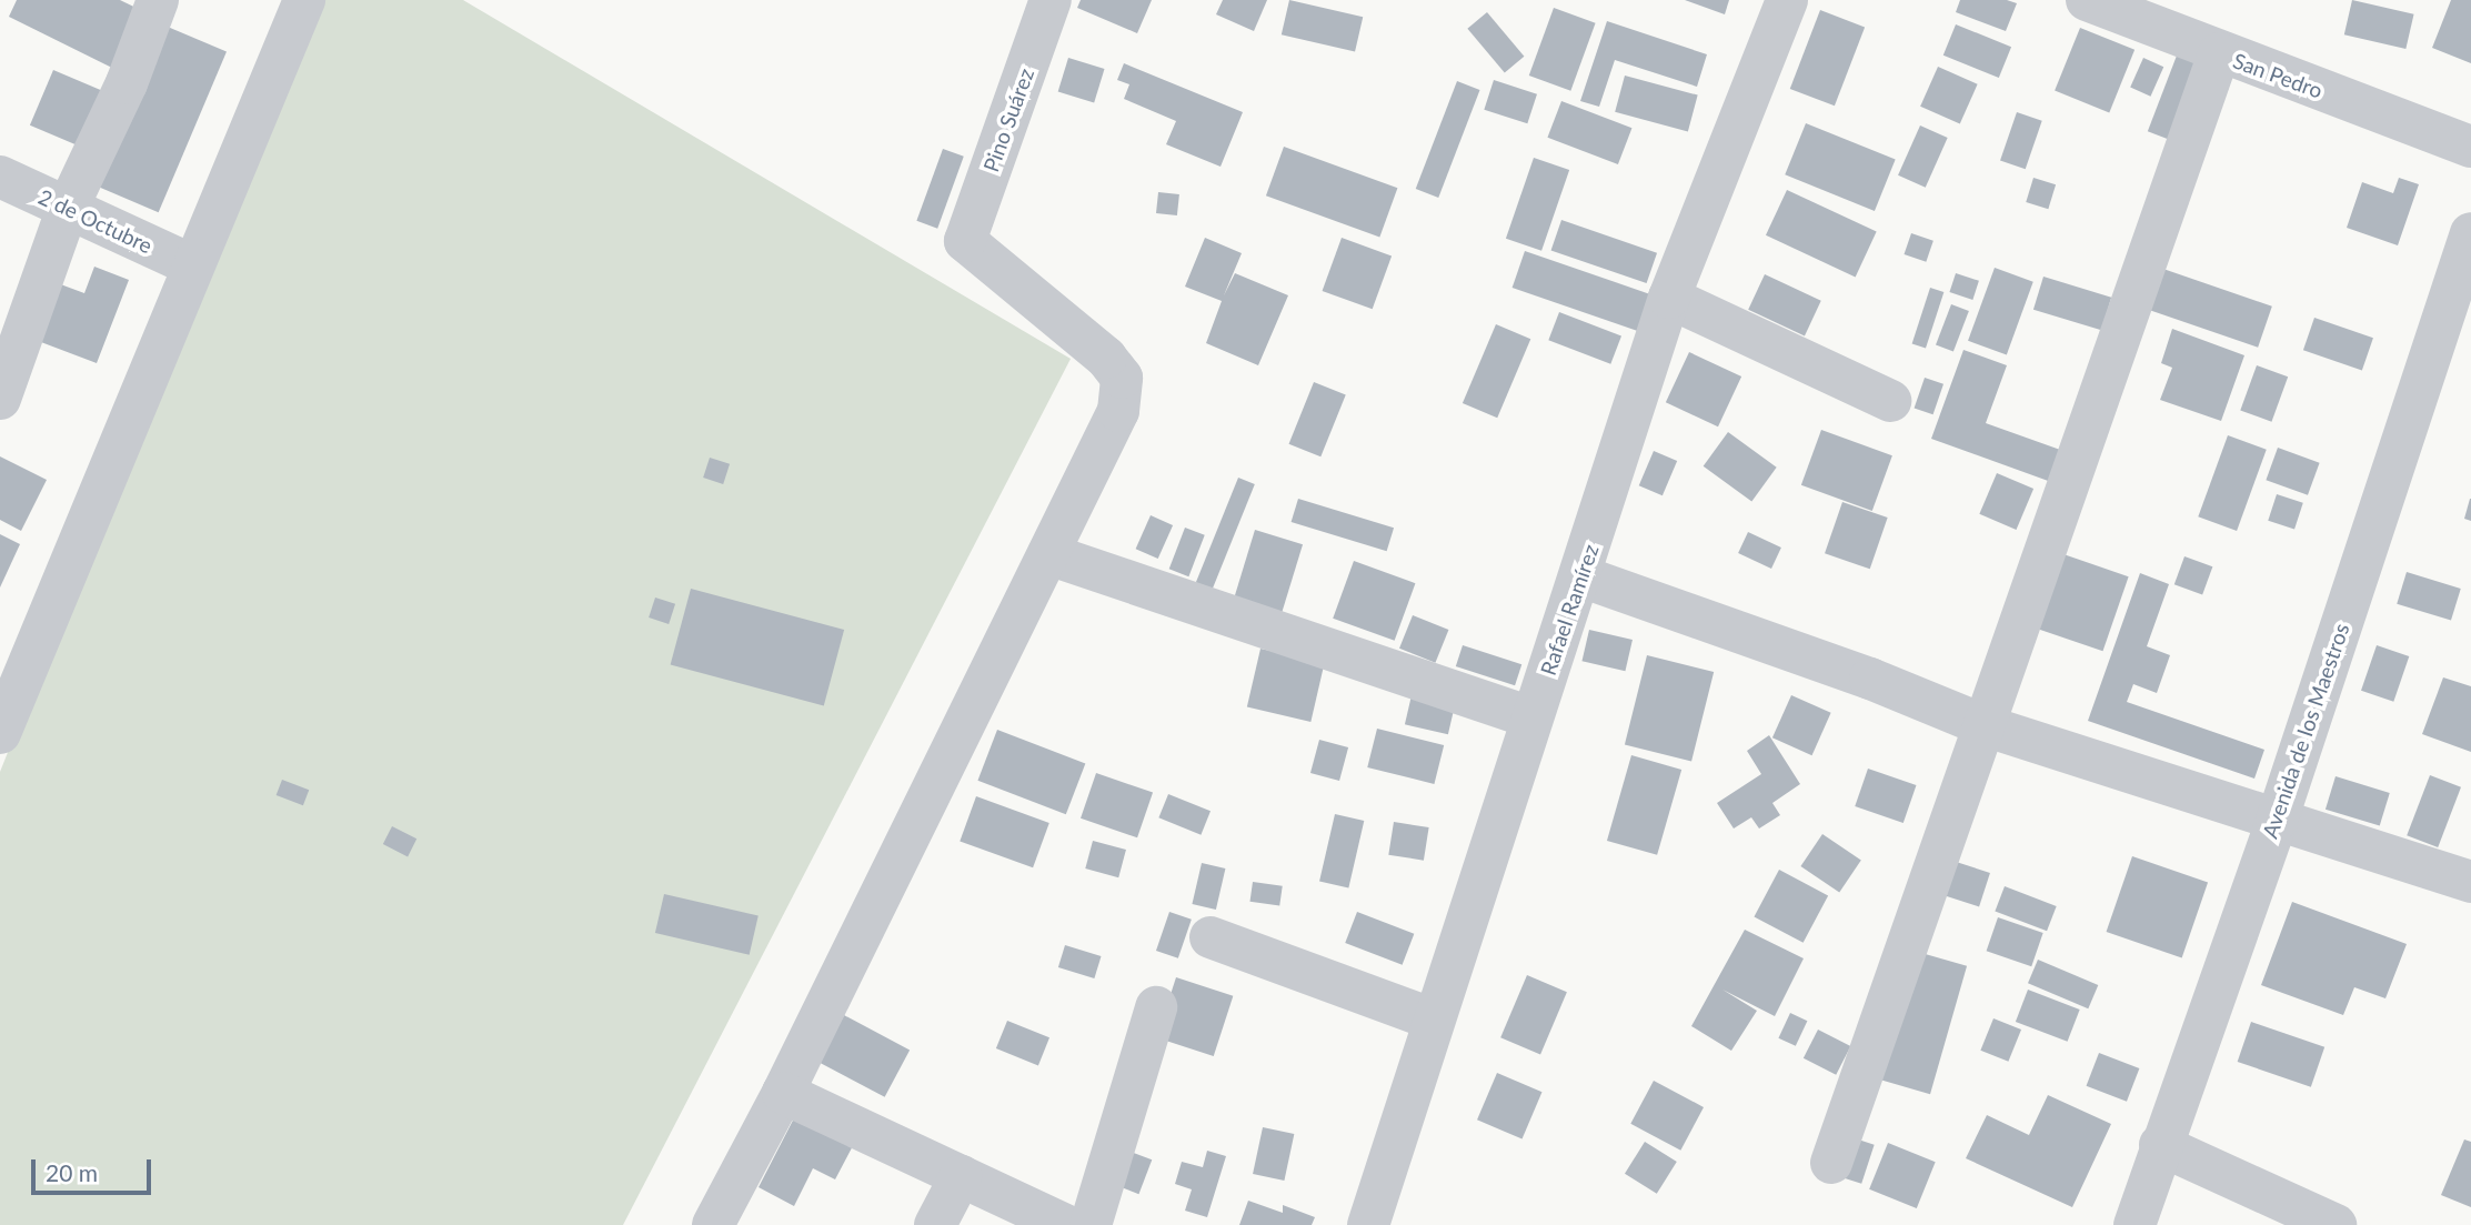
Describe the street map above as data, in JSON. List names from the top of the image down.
{
  "streets": {
    "street": [
      "San Pedro",
      "Pino Suárez",
      "2 de Octubre",
      "Rafael Ramírez",
      "Avenida de los Maestros"
    ]
  },
  "scale_bar": "20 m"
}
